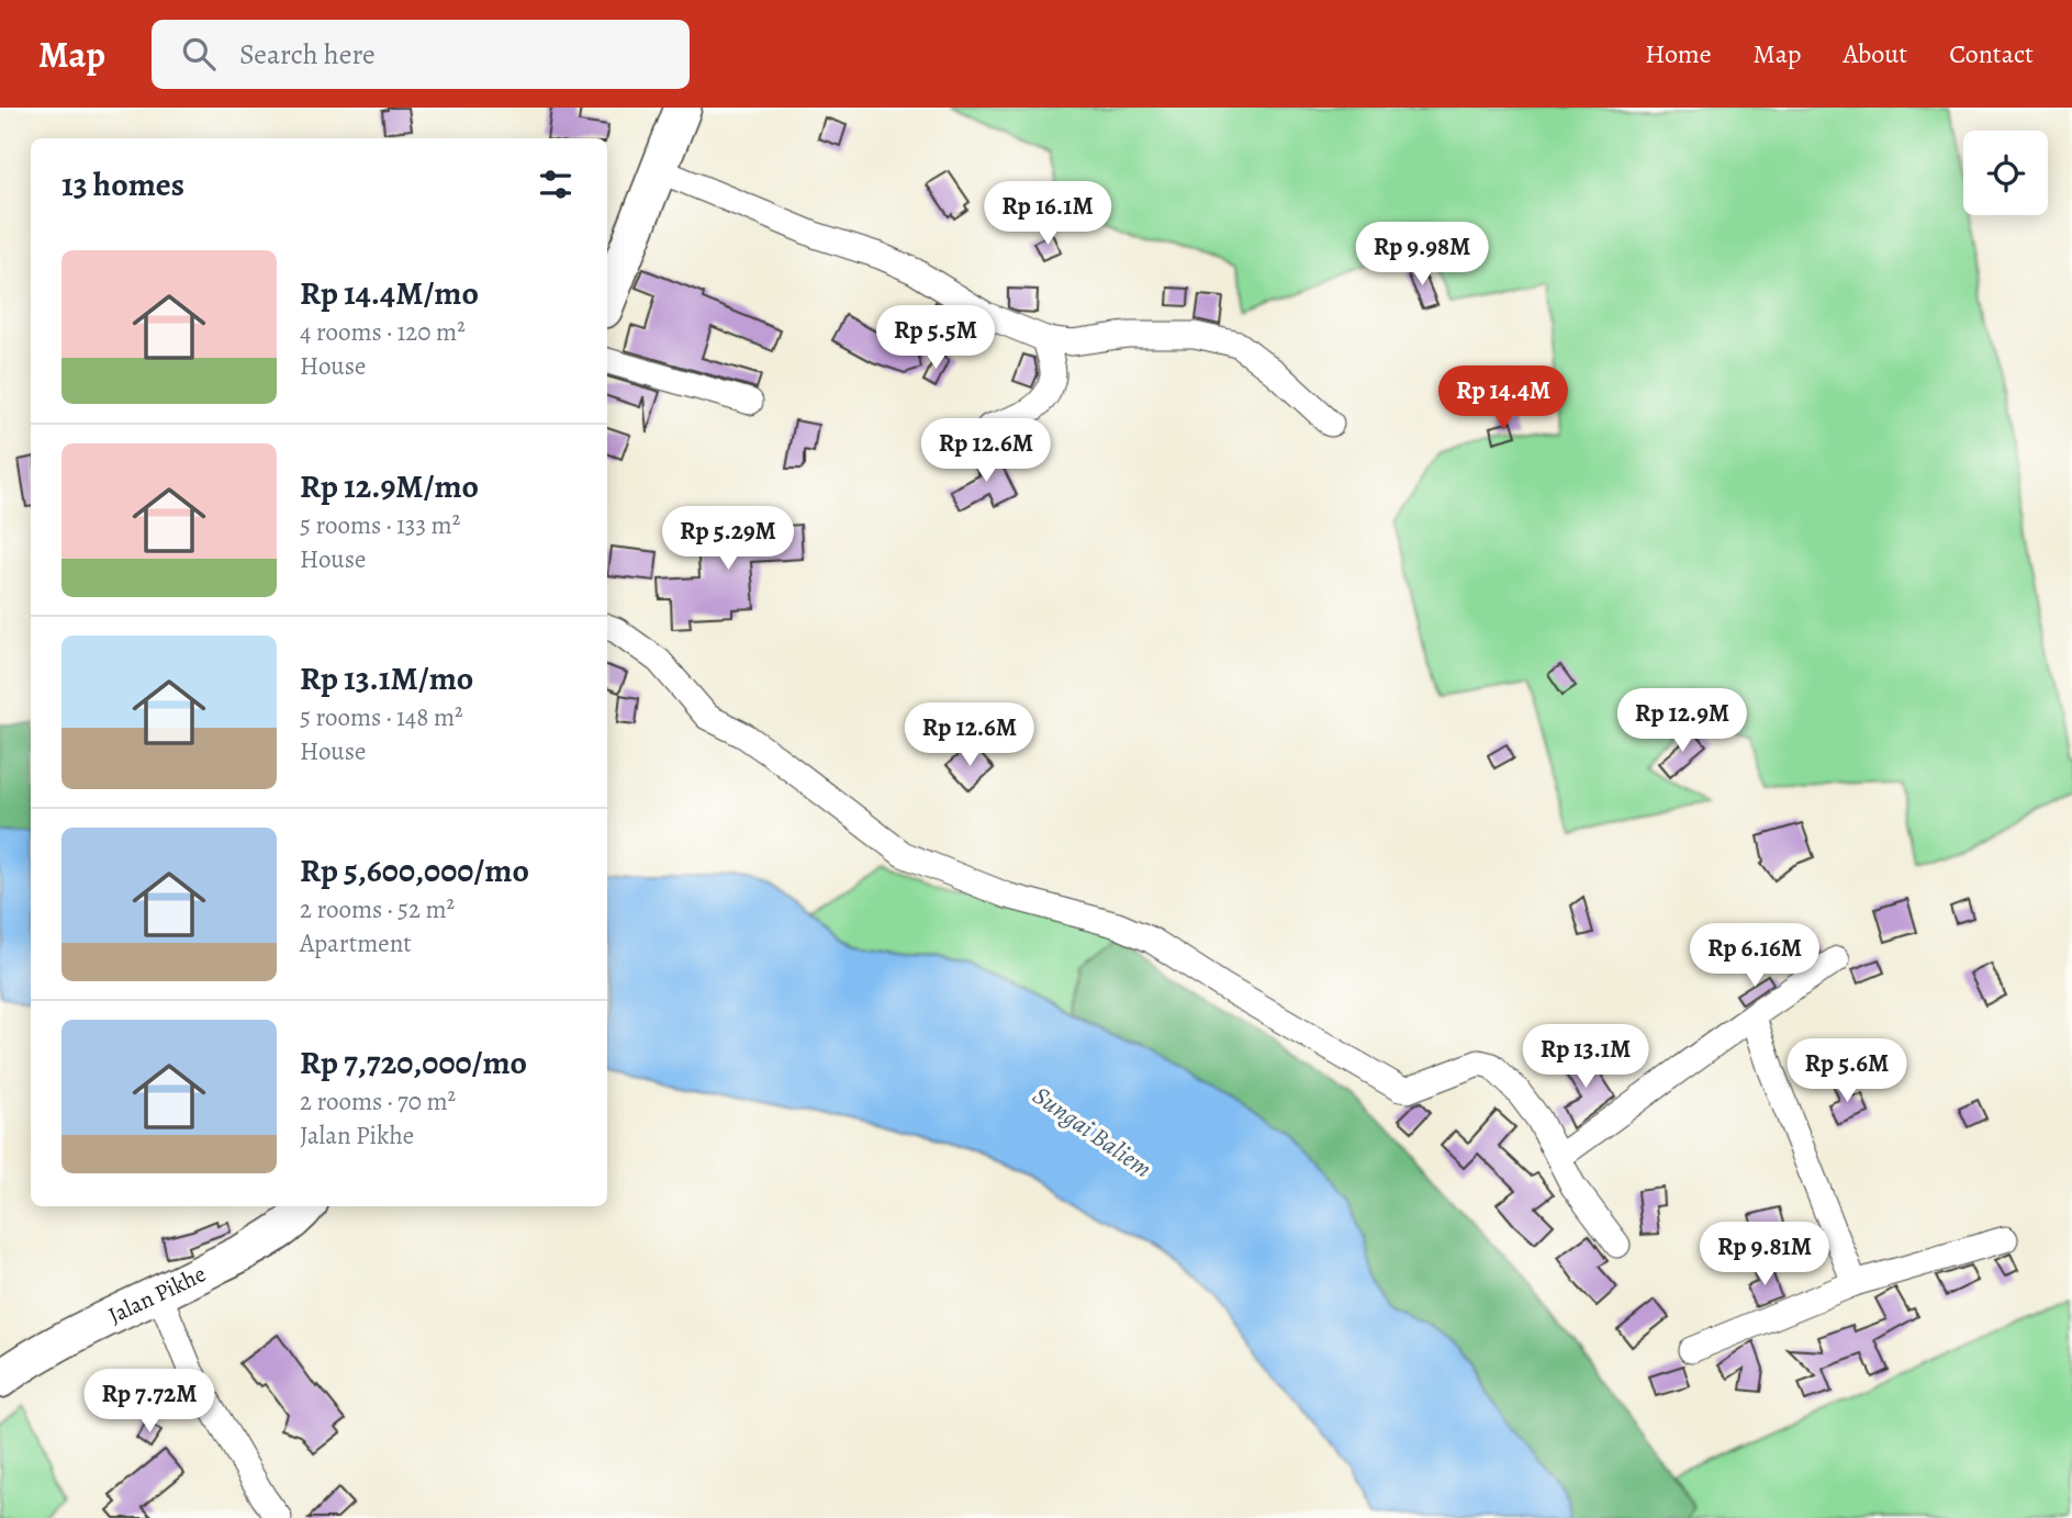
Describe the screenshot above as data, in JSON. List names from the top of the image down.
{
  "streets": {
    "highway": ["Jalan Pikhe"]
  },
  "water": ["Sungai Baliem"],
  "page": {
    "header": "Map",
    "search": "Search here",
    "nav": [
      "Home",
      "Map",
      "About",
      "Contact"
    ],
    "heading": "13 homes",
    "price": [
      "Rp 16.1M",
      "Rp 9.98M",
      "Rp 5.5M",
      "Rp 14.4M",
      "Rp 12.6M",
      "Rp 5.29M",
      "Rp 12.9M",
      "Rp 12.6M",
      "Rp 6.16M",
      "Rp 13.1M",
      "Rp 5.6M",
      "Rp 9.81M",
      "Rp 7.72M"
    ],
    "list": [
      {
        "name": "Rp 14.4M/mo",
        "note": "4 rooms · 120 m² · House"
      },
      {
        "name": "Rp 12.9M/mo",
        "note": "5 rooms · 133 m² · House"
      },
      {
        "name": "Rp 13.1M/mo",
        "note": "5 rooms · 148 m² · House"
      },
      {
        "name": "Rp 5,600,000/mo",
        "note": "2 rooms · 52 m² · Apartment"
      },
      {
        "name": "Rp 7,720,000/mo",
        "note": "2 rooms · 70 m² · Jalan Pikhe"
      }
    ]
  }
}
